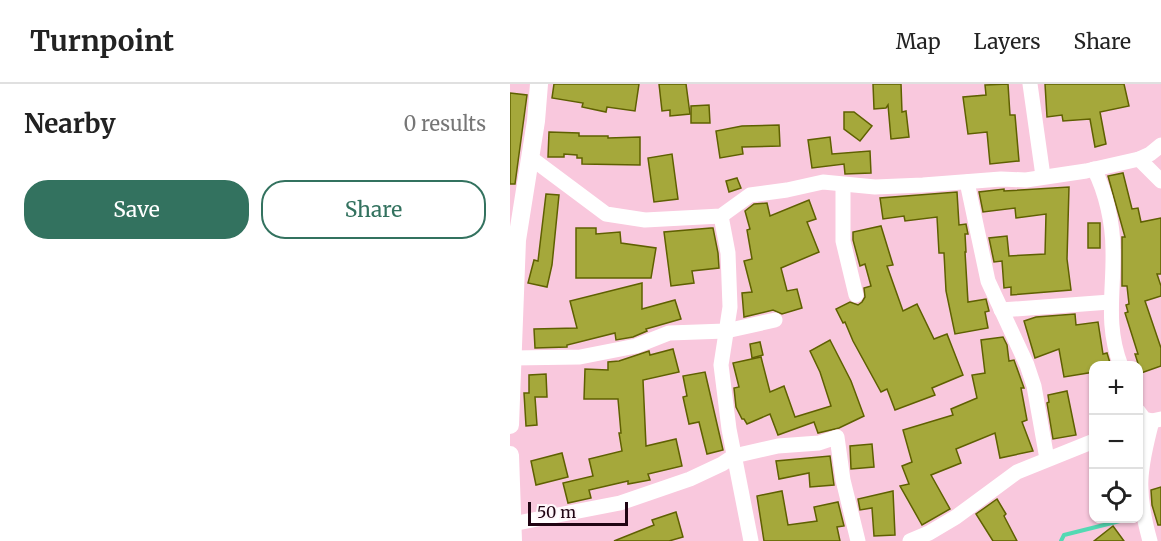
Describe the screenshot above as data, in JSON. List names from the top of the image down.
{
  "scale_bar": "50 m",
  "page": {
    "header": "Turnpoint",
    "nav": ["Map", "Layers", "Share"],
    "heading": ["Nearby", "0 results"],
    "buttons": ["Save", "Share"],
    "map_buttons": ["+", "−"],
    "scale": "50 m"
  }
}
